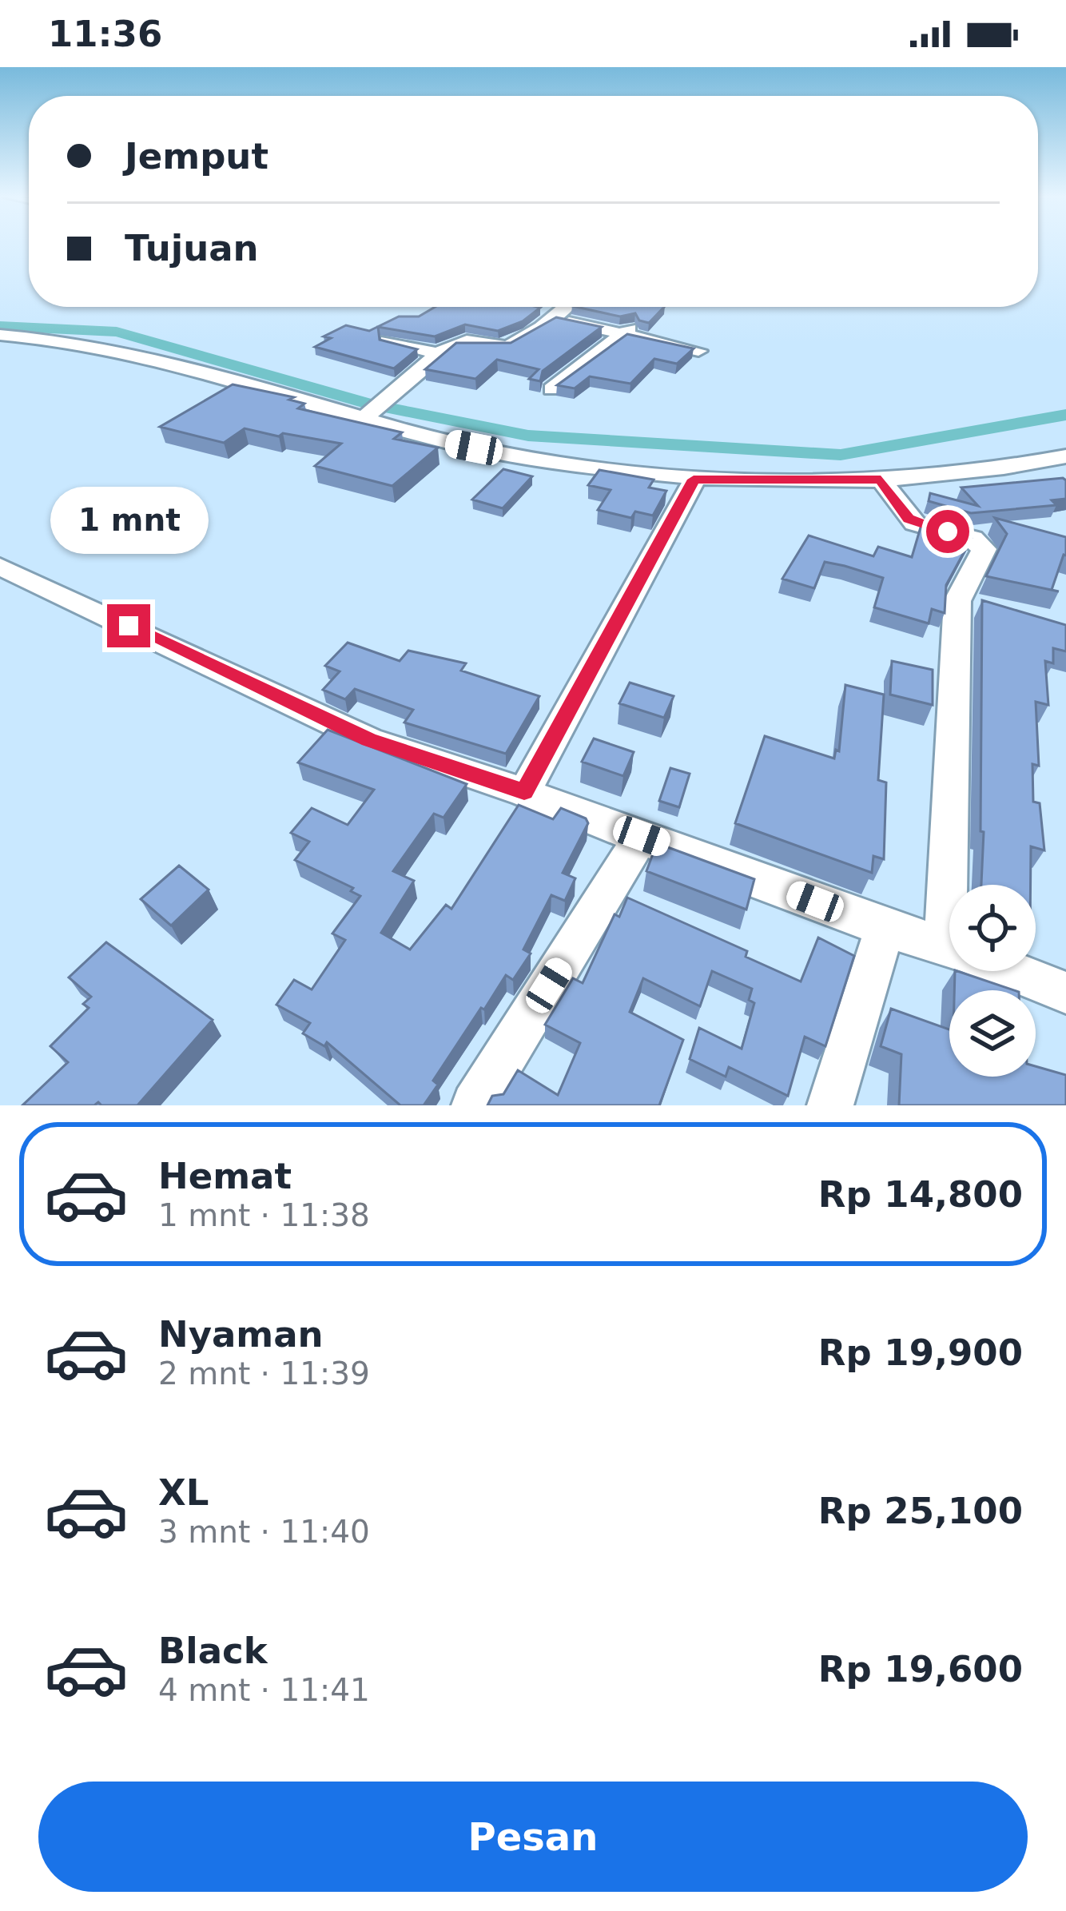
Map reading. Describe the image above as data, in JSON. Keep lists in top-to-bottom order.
{
  "page": {
    "status": "11:36",
    "banner": ["Jemput", "Tujuan"],
    "bubble": "1 mnt",
    "list": [
      {
        "name": "Hemat",
        "note": "1 mnt · 11:38",
        "value": "Rp 14,800"
      },
      {
        "name": "Nyaman",
        "note": "2 mnt · 11:39",
        "value": "Rp 19,900"
      },
      {
        "name": "XL",
        "note": "3 mnt · 11:40",
        "value": "Rp 25,100"
      },
      {
        "name": "Black",
        "note": "4 mnt · 11:41",
        "value": "Rp 19,600"
      }
    ],
    "buttons": "Pesan"
  }
}
